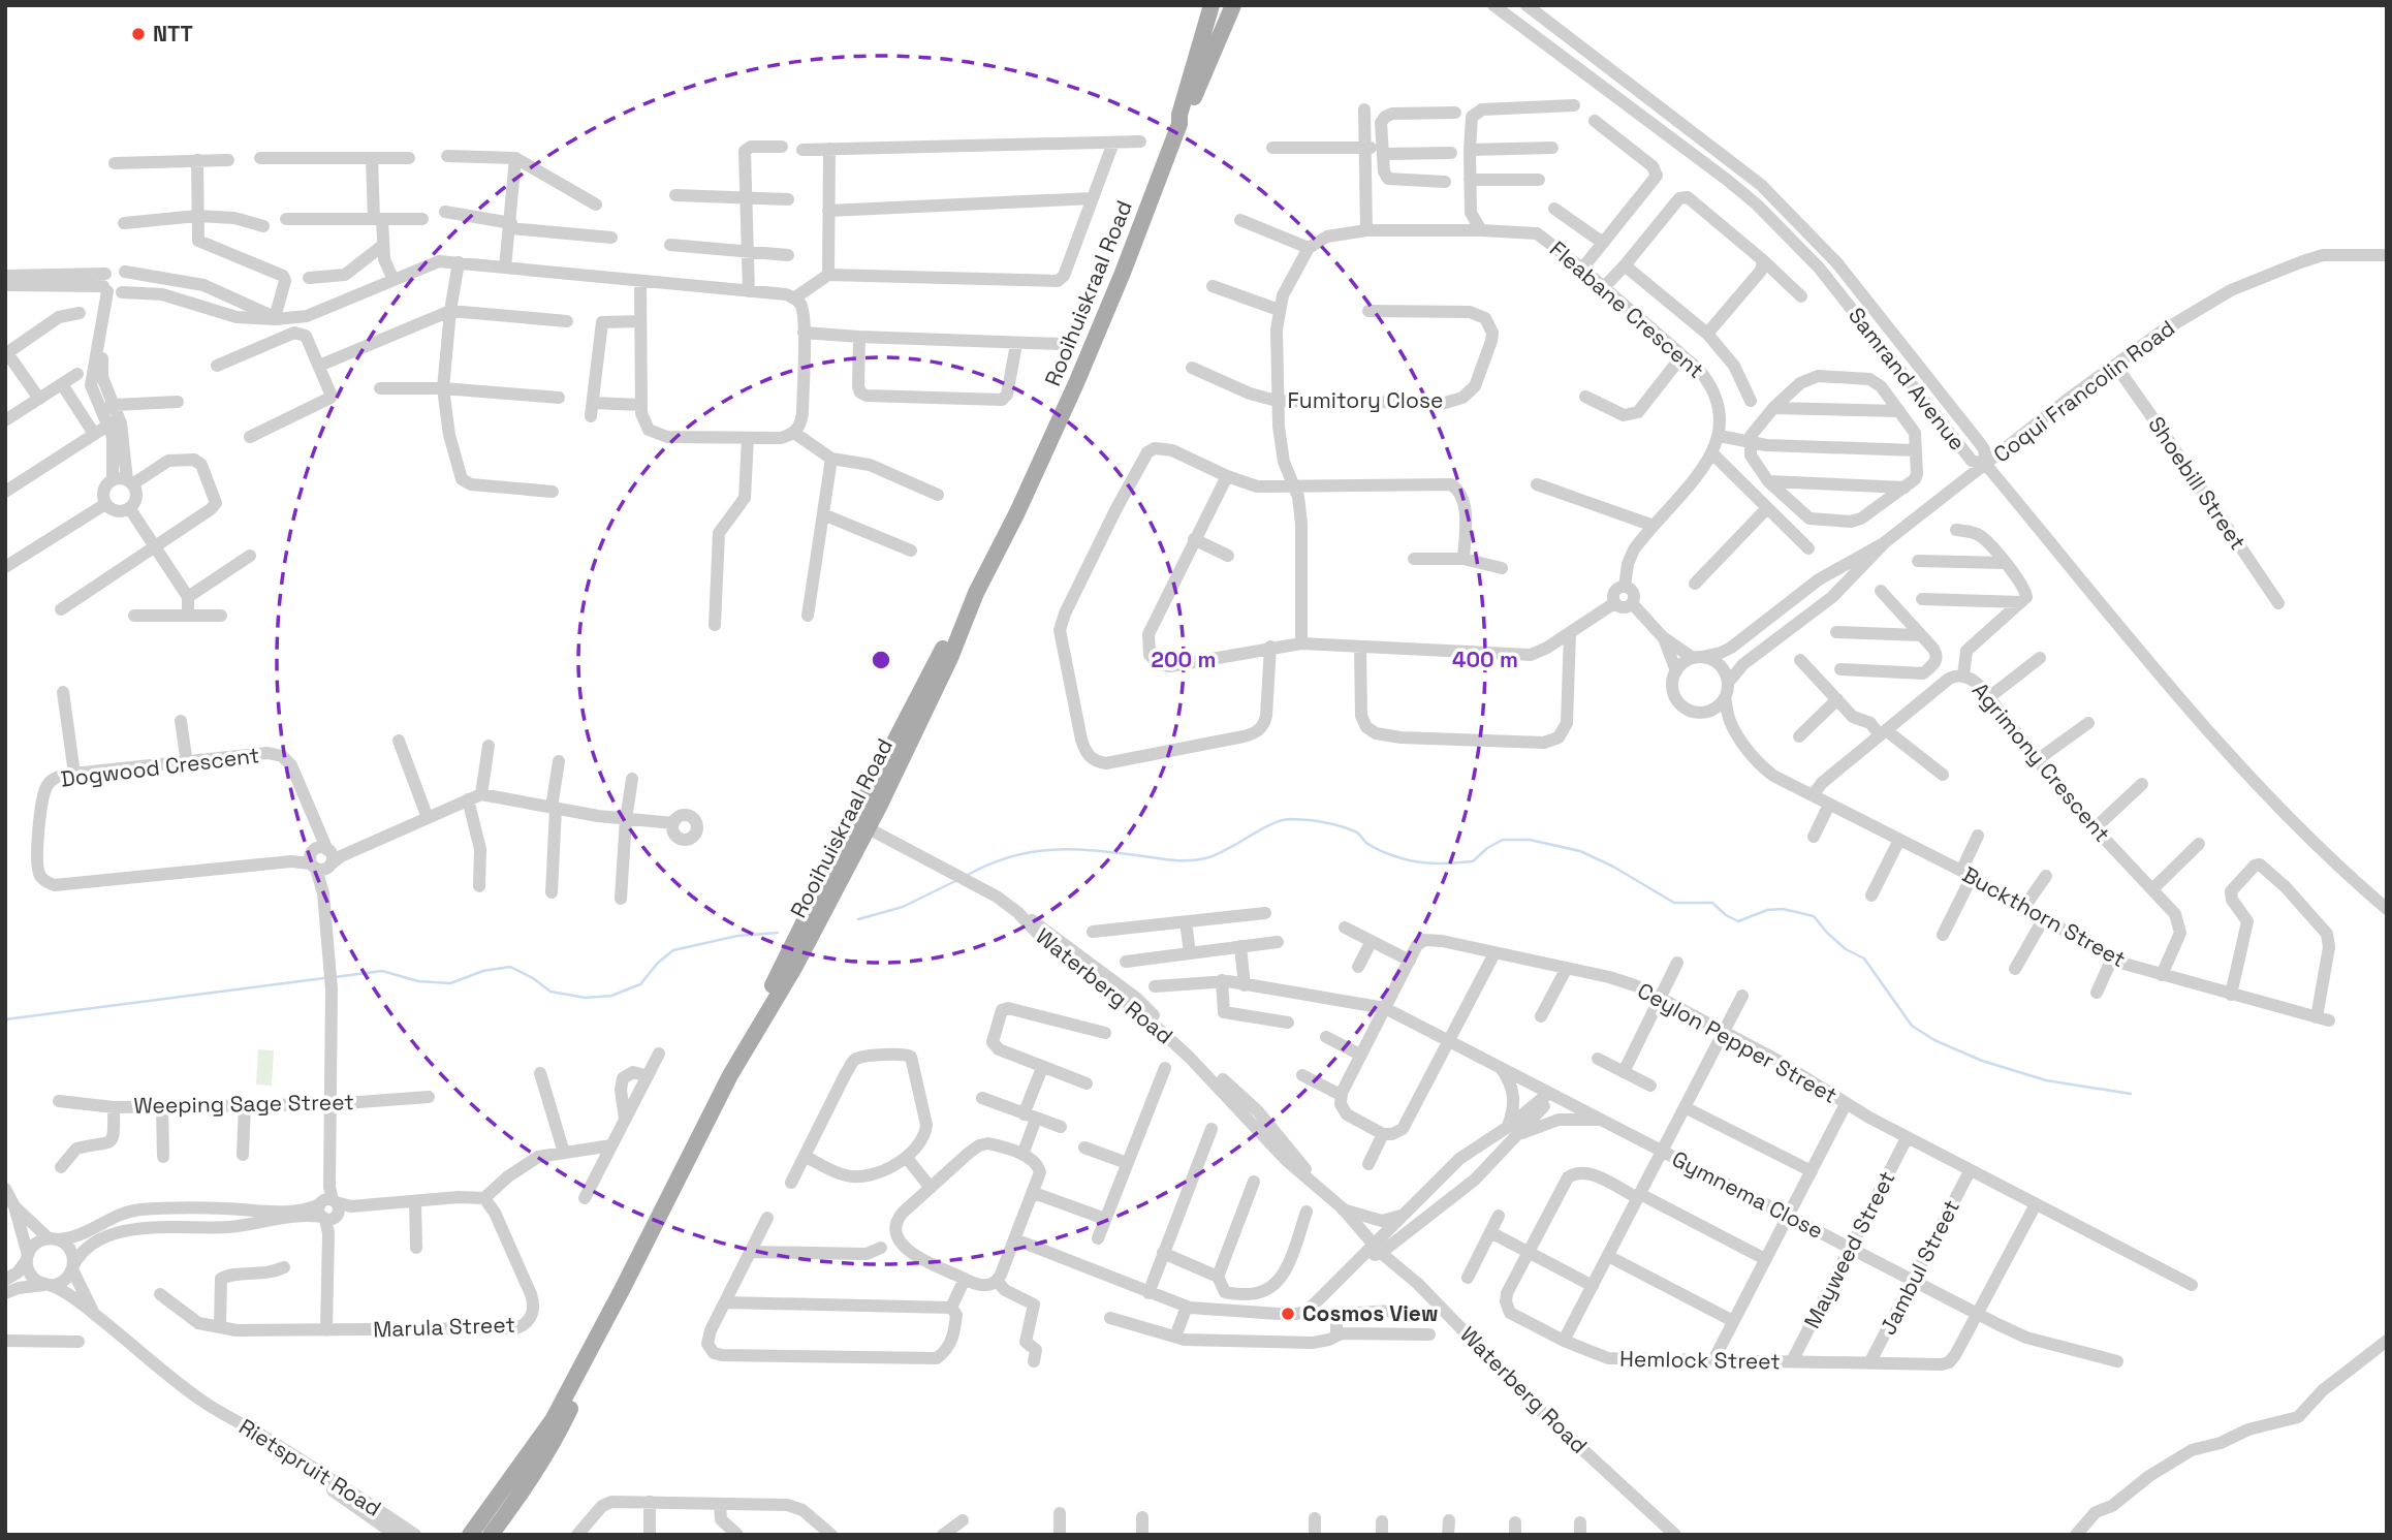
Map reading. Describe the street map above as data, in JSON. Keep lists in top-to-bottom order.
{
  "streets": {
    "main road": ["Rooihuiskraal Road"],
    "street": [
      "Fleabane Crescent",
      "Samrand Avenue",
      "Coqui Francolin Road",
      "Fumitory Close",
      "Shoebill Street",
      "Agrimony Crescent",
      "Dogwood Crescent",
      "Buckthorn Street",
      "Waterberg Road",
      "Ceylon Pepper Street",
      "Weeping Sage Street",
      "Gymnema Close",
      "Mayweed Street",
      "Jambul Street",
      "Marula Street",
      "Hemlock Street",
      "Rietspruit Road"
    ]
  },
  "crossings": [
    ["Rooihuiskraal Road", "Waterberg Road"],
    ["Samrand Avenue", "Coqui Francolin Road"],
    ["Coqui Francolin Road", "Shoebill Street"],
    ["Agrimony Crescent", "Buckthorn Street"],
    ["Ceylon Pepper Street", "Gymnema Close"],
    ["Ceylon Pepper Street", "Mayweed Street"],
    ["Ceylon Pepper Street", "Jambul Street"],
    ["Ceylon Pepper Street", "Hemlock Street"],
    ["Gymnema Close", "Mayweed Street"],
    ["Gymnema Close", "Jambul Street"],
    ["Gymnema Close", "Hemlock Street"],
    ["Mayweed Street", "Hemlock Street"],
    ["Jambul Street", "Hemlock Street"]
  ],
  "places": ["NTT", "Cosmos View"],
  "rings": ["200 m", "400 m"]
}
